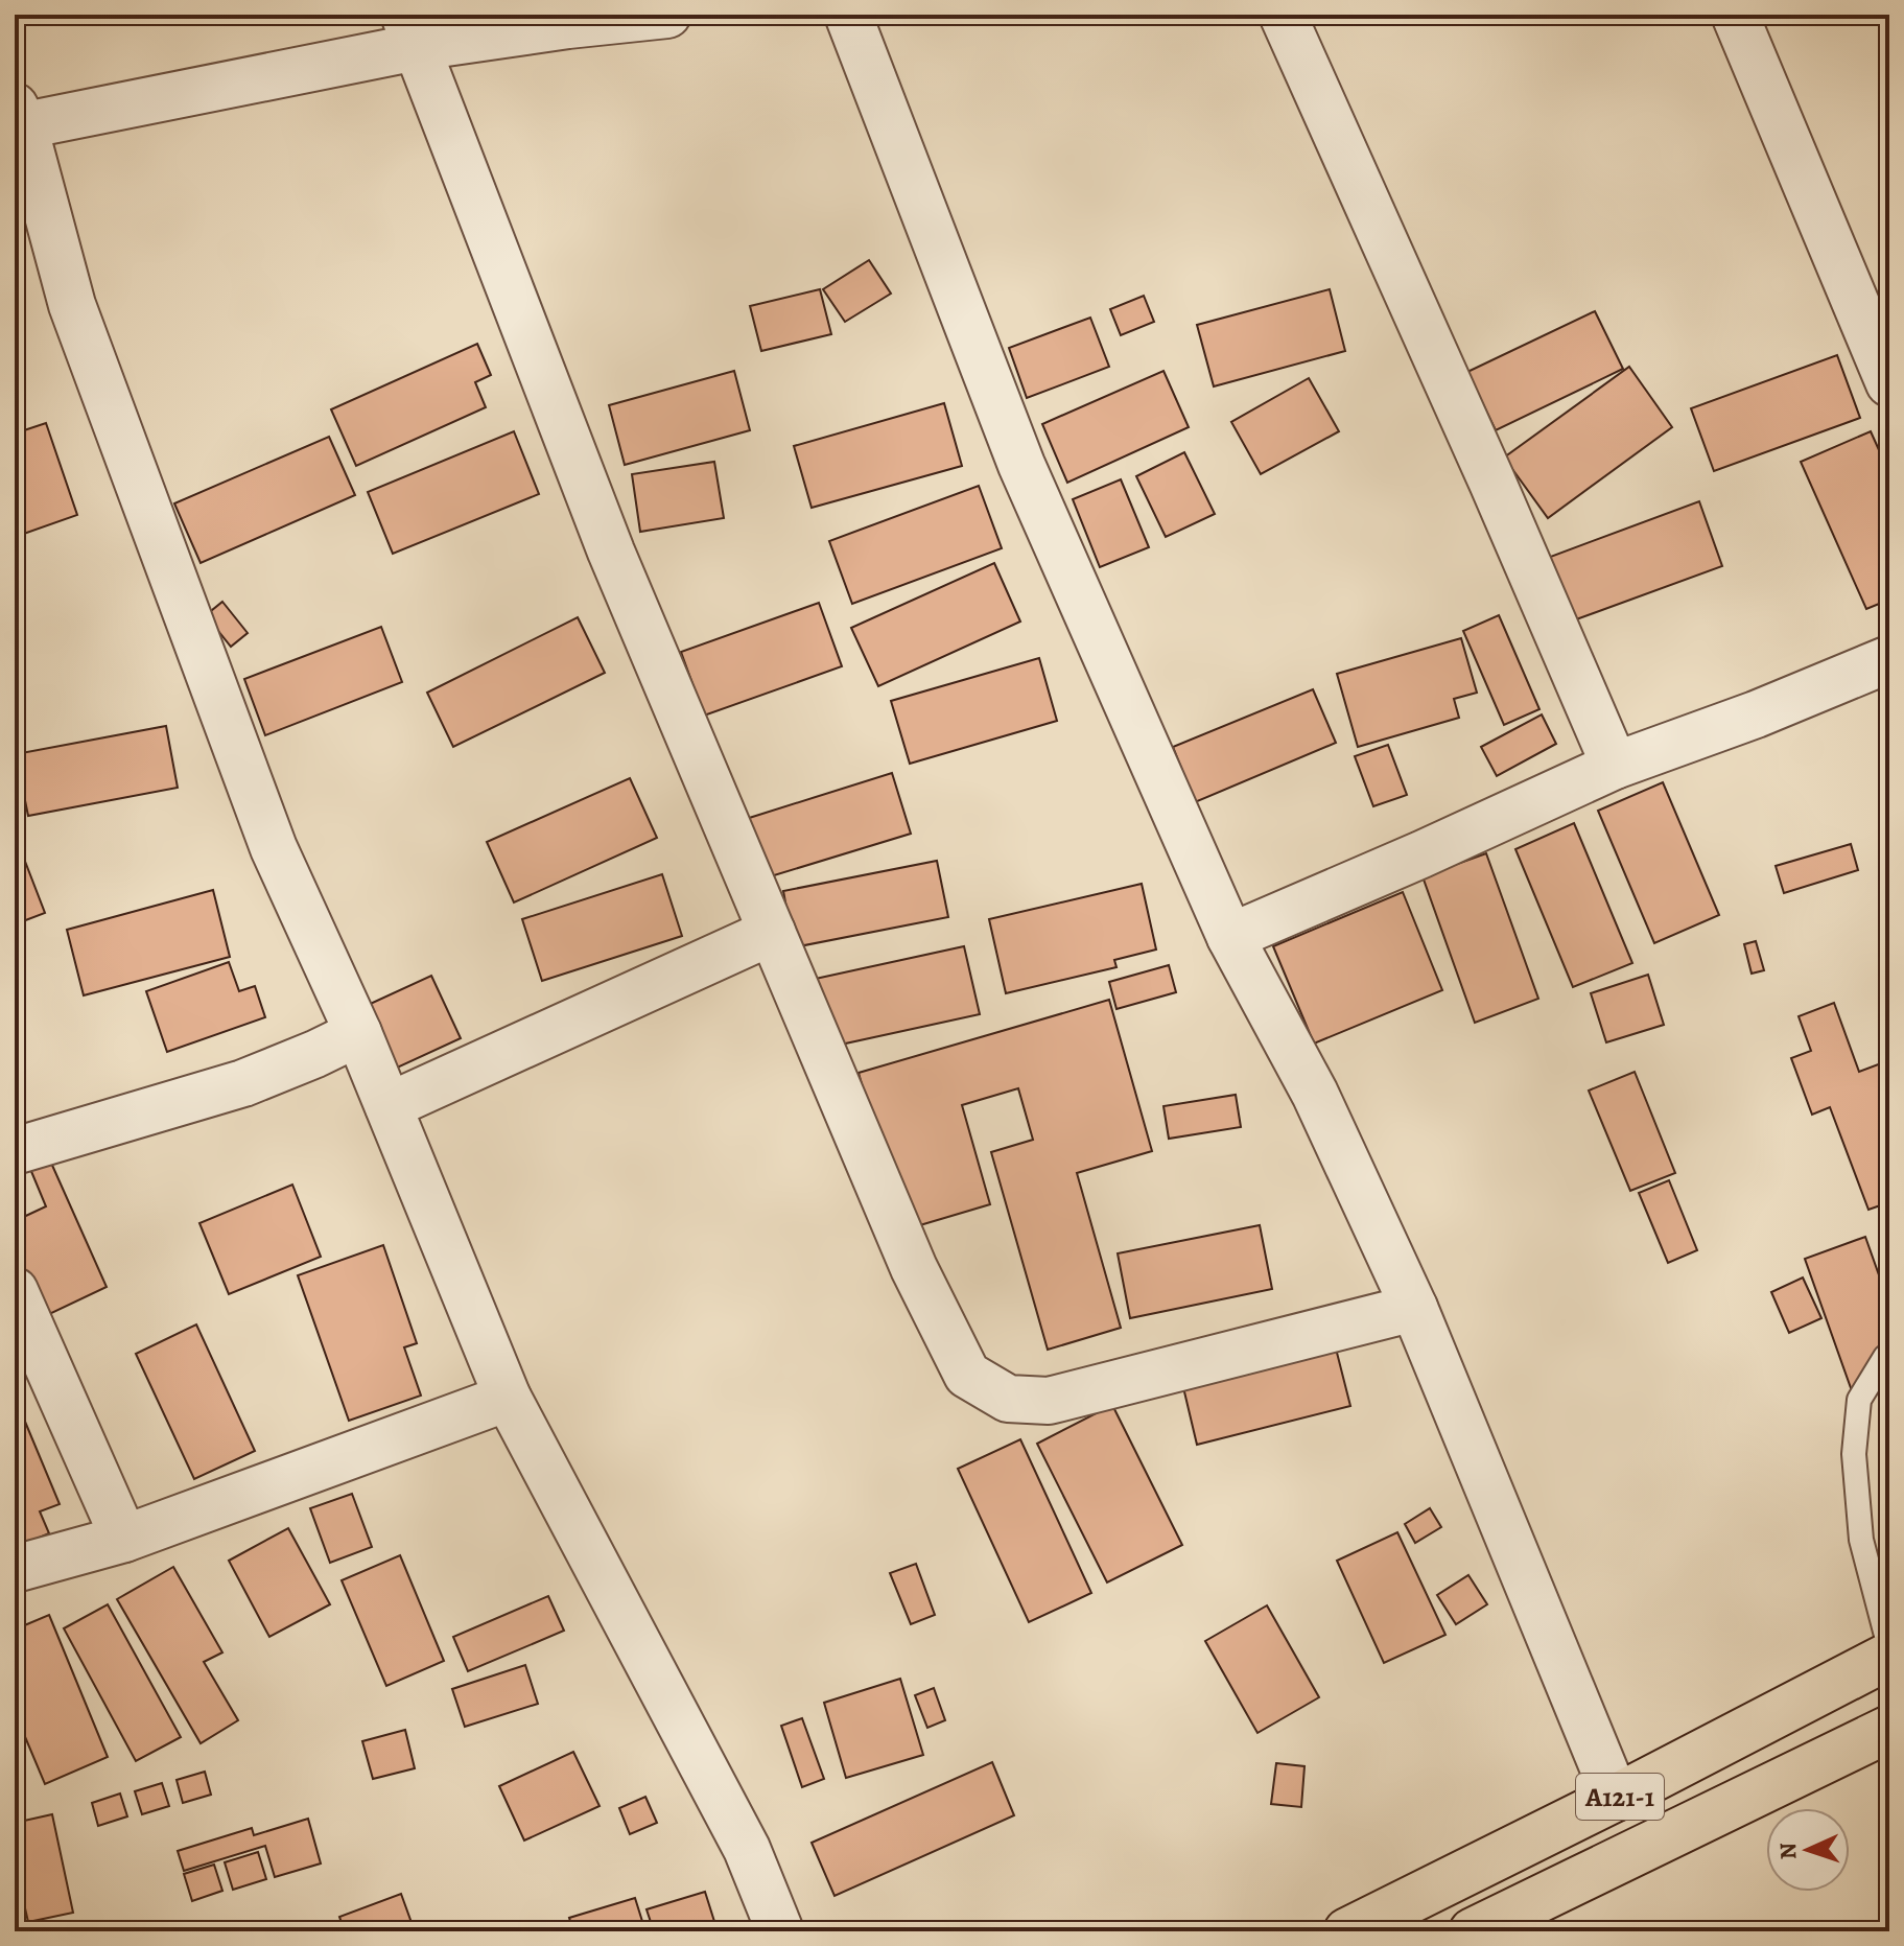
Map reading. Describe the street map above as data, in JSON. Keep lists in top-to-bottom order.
{
  "streets": {
    "highway": ["A121-1"]
  },
  "north": "left"
}
